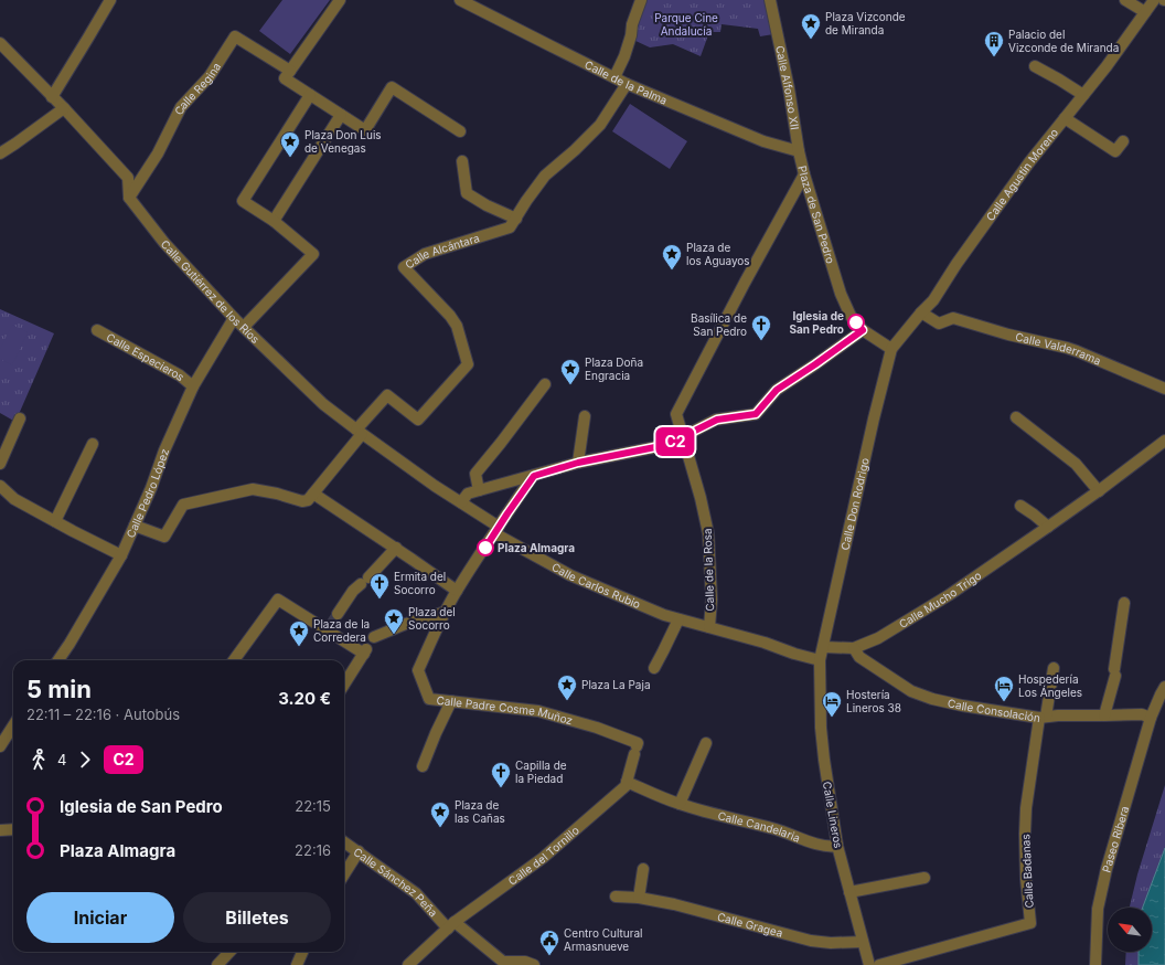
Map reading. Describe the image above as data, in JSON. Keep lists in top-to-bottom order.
{
  "streets": {
    "street": [
      "Calle de la Palma",
      "Calle Alfonso XII",
      "Calle Regina",
      "Calle Agustín Moreno",
      "Plaza de San Pedro",
      "Calle Alcántara",
      "Calle Gutiérrez de los Ríos",
      "Calle Valderrama",
      "Calle Especieros",
      "Calle Pedro López",
      "Calle Don Rodrigo",
      "Calle de la Rosa",
      "Calle Carlos Rubio",
      "Calle Mucho Trigo",
      "Calle Consolación",
      "Calle Padre Cosme Muñoz",
      "Calle Lineros",
      "Calle Candelaria",
      "Paseo Ribera",
      "Calle del Tornillo",
      "Calle Badanas",
      "Calle Sánchez Peña",
      "Calle Gragea"
    ]
  },
  "crossings": [
    ["Calle de la Palma", "Calle Alfonso XII"],
    ["Calle de la Palma", "Calle Alcántara"],
    ["Calle Alfonso XII", "Plaza de San Pedro"],
    ["Calle Regina", "Calle Gutiérrez de los Ríos"],
    ["Calle Agustín Moreno", "Plaza de San Pedro"],
    ["Calle Agustín Moreno", "Calle Valderrama"],
    ["Calle Agustín Moreno", "Calle Don Rodrigo"],
    ["Plaza de San Pedro", "Calle Don Rodrigo"],
    ["Plaza de San Pedro", "Calle de la Rosa"],
    ["Calle Alcántara", "Calle Gutiérrez de los Ríos"],
    ["Calle Gutiérrez de los Ríos", "Calle Pedro López"],
    ["Calle Gutiérrez de los Ríos", "Calle Carlos Rubio"],
    ["Calle Especieros", "Calle Pedro López"],
    ["Calle Don Rodrigo", "Calle Carlos Rubio"],
    ["Calle Don Rodrigo", "Calle Mucho Trigo"],
    ["Calle Don Rodrigo", "Calle Lineros"],
    ["Calle de la Rosa", "Calle Carlos Rubio"],
    ["Calle Carlos Rubio", "Calle Padre Cosme Muñoz"],
    ["Calle Carlos Rubio", "Calle Lineros"],
    ["Calle Mucho Trigo", "Calle Consolación"],
    ["Calle Consolación", "Paseo Ribera"],
    ["Calle Consolación", "Calle Badanas"],
    ["Calle Padre Cosme Muñoz", "Calle Candelaria"],
    ["Calle Padre Cosme Muñoz", "Calle del Tornillo"],
    ["Calle Lineros", "Calle Candelaria"],
    ["Calle Lineros", "Calle Gragea"],
    ["Calle Candelaria", "Calle del Tornillo"],
    ["Calle del Tornillo", "Calle Sánchez Peña"]
  ],
  "parks": ["Parque Cine Andalucía"],
  "places": {
    "place": [
      "Plaza Vizconde de Miranda",
      "Plaza Don Luis de Venegas",
      "Plaza de los Aguayos",
      "Plaza Doña Engracia",
      "Plaza del Socorro",
      "Plaza de la Corredera",
      "Plaza La Paja",
      "Plaza de las Cañas"
    ],
    "building": ["Palacio del Vizconde de Miranda"],
    "other": ["Iglesia de San Pedro", "Plaza Almagra"],
    "church": ["Basílica de San Pedro", "Ermita del Socorro", "Capilla de la Piedad"],
    "hotel": ["Hospedería Los Ángeles", "Hostería Lineros 38"],
    "public building": ["Centro Cultural Armasnueve"]
  },
  "lines": ["bus line C2"],
  "north": "top left",
  "page": {
    "on_map": "C2",
    "heading": ["5 min", "22:11 – 22:16 · Autobús", "3.20 €"],
    "legs": ["4", "C2"],
    "list": [
      {
        "name": "Iglesia de San Pedro",
        "value": "22:15"
      },
      {
        "name": "Plaza Almagra",
        "value": "22:16"
      }
    ],
    "buttons": ["Iniciar", "Billetes"]
  }
}
